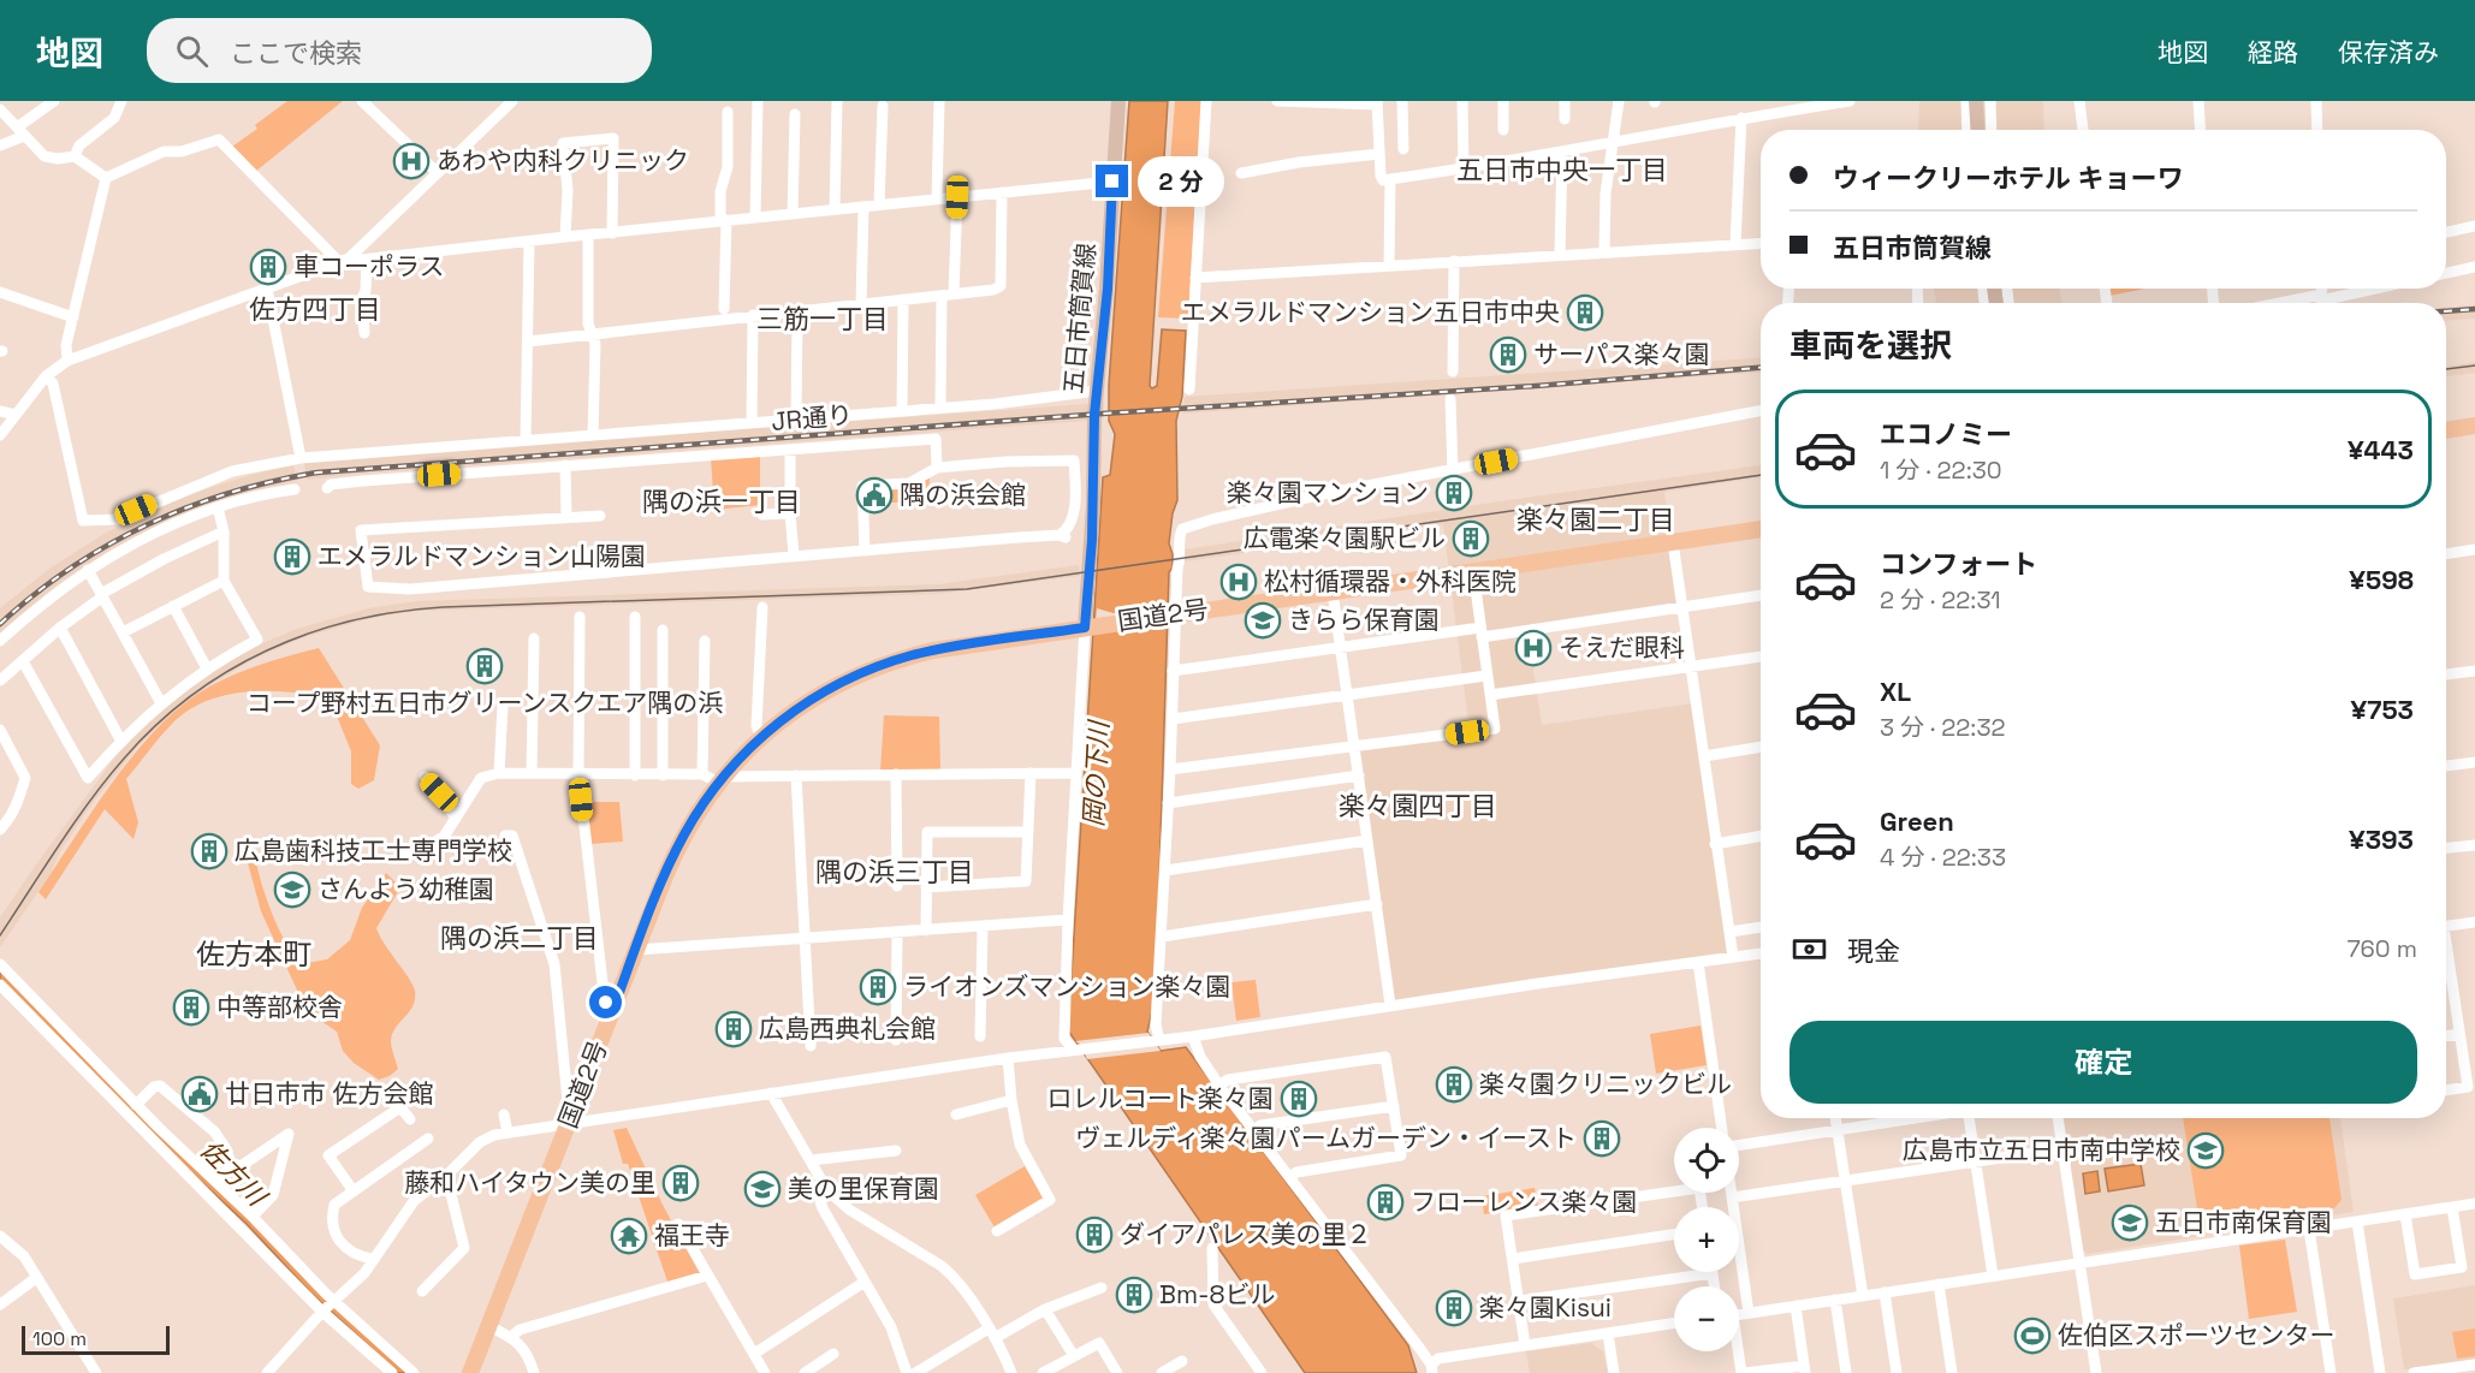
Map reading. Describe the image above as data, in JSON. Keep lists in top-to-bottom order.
{
  "streets": {
    "highway": ["国道2号"],
    "main road": ["五日市筒賀線"],
    "street": ["JR通り"]
  },
  "crossings": [
    ["五日市筒賀線", "JR通り"],
    ["五日市筒賀線", "国道2号"]
  ],
  "districts": [
    "五日市中央一丁目",
    "佐方四丁目",
    "三筋一丁目",
    "隅の浜一丁目",
    "楽々園二丁目",
    "楽々園四丁目",
    "隅の浜三丁目",
    "隅の浜二丁目",
    "佐方本町"
  ],
  "water": ["岡の下川", "佐方川"],
  "places": {
    "hospital": ["あわや内科クリニック", "松村循環器・外科医院", "そえだ眼科"],
    "building": [
      "車コーポラス",
      "エメラルドマンション五日市中央",
      "サーパス楽々園",
      "楽々園マンション",
      "広電楽々園駅ビル",
      "エメラルドマンション山陽園",
      "コープ野村五日市グリーンスクエア隅の浜",
      "広島歯科技工士専門学校",
      "ライオンズマンション楽々園",
      "中等部校舎",
      "広島西典礼会館",
      "楽々園クリニックビル",
      "ロレルコート楽々園",
      "ヴェルディ楽々園パームガーデン・イースト",
      "藤和ハイタウン美の里",
      "フローレンス楽々園",
      "ダイアパレス美の里２",
      "Bm-8ビル",
      "楽々園Kisui"
    ],
    "public building": ["隅の浜会館", "廿日市市 佐方会館"],
    "school or university": [
      "きらら保育園",
      "さんよう幼稚園",
      "広島市立五日市南中学校",
      "美の里保育園",
      "五日市南保育園"
    ],
    "temple": ["福王寺"],
    "sports": ["佐伯区スポーツセンター"]
  },
  "scale_bar": "100 m",
  "page": {
    "header": "地図",
    "search": "ここで検索",
    "nav": ["地図", "経路", "保存済み"],
    "banner": ["ウィークリーホテル キョーワ", "五日市筒賀線"],
    "bubble": "2 分",
    "heading": "車両を選択",
    "list": [
      {
        "name": "エコノミー",
        "note": "1 分 · 22:30",
        "value": "¥443"
      },
      {
        "name": "コンフォート",
        "note": "2 分 · 22:31",
        "value": "¥598"
      },
      {
        "name": "XL",
        "note": "3 分 · 22:32",
        "value": "¥753"
      },
      {
        "name": "Green",
        "note": "4 分 · 22:33",
        "value": "¥393"
      }
    ],
    "pay": ["現金", "760 m"],
    "buttons": "確定",
    "map_buttons": ["+", "−"],
    "scale": "100 m"
  }
}
